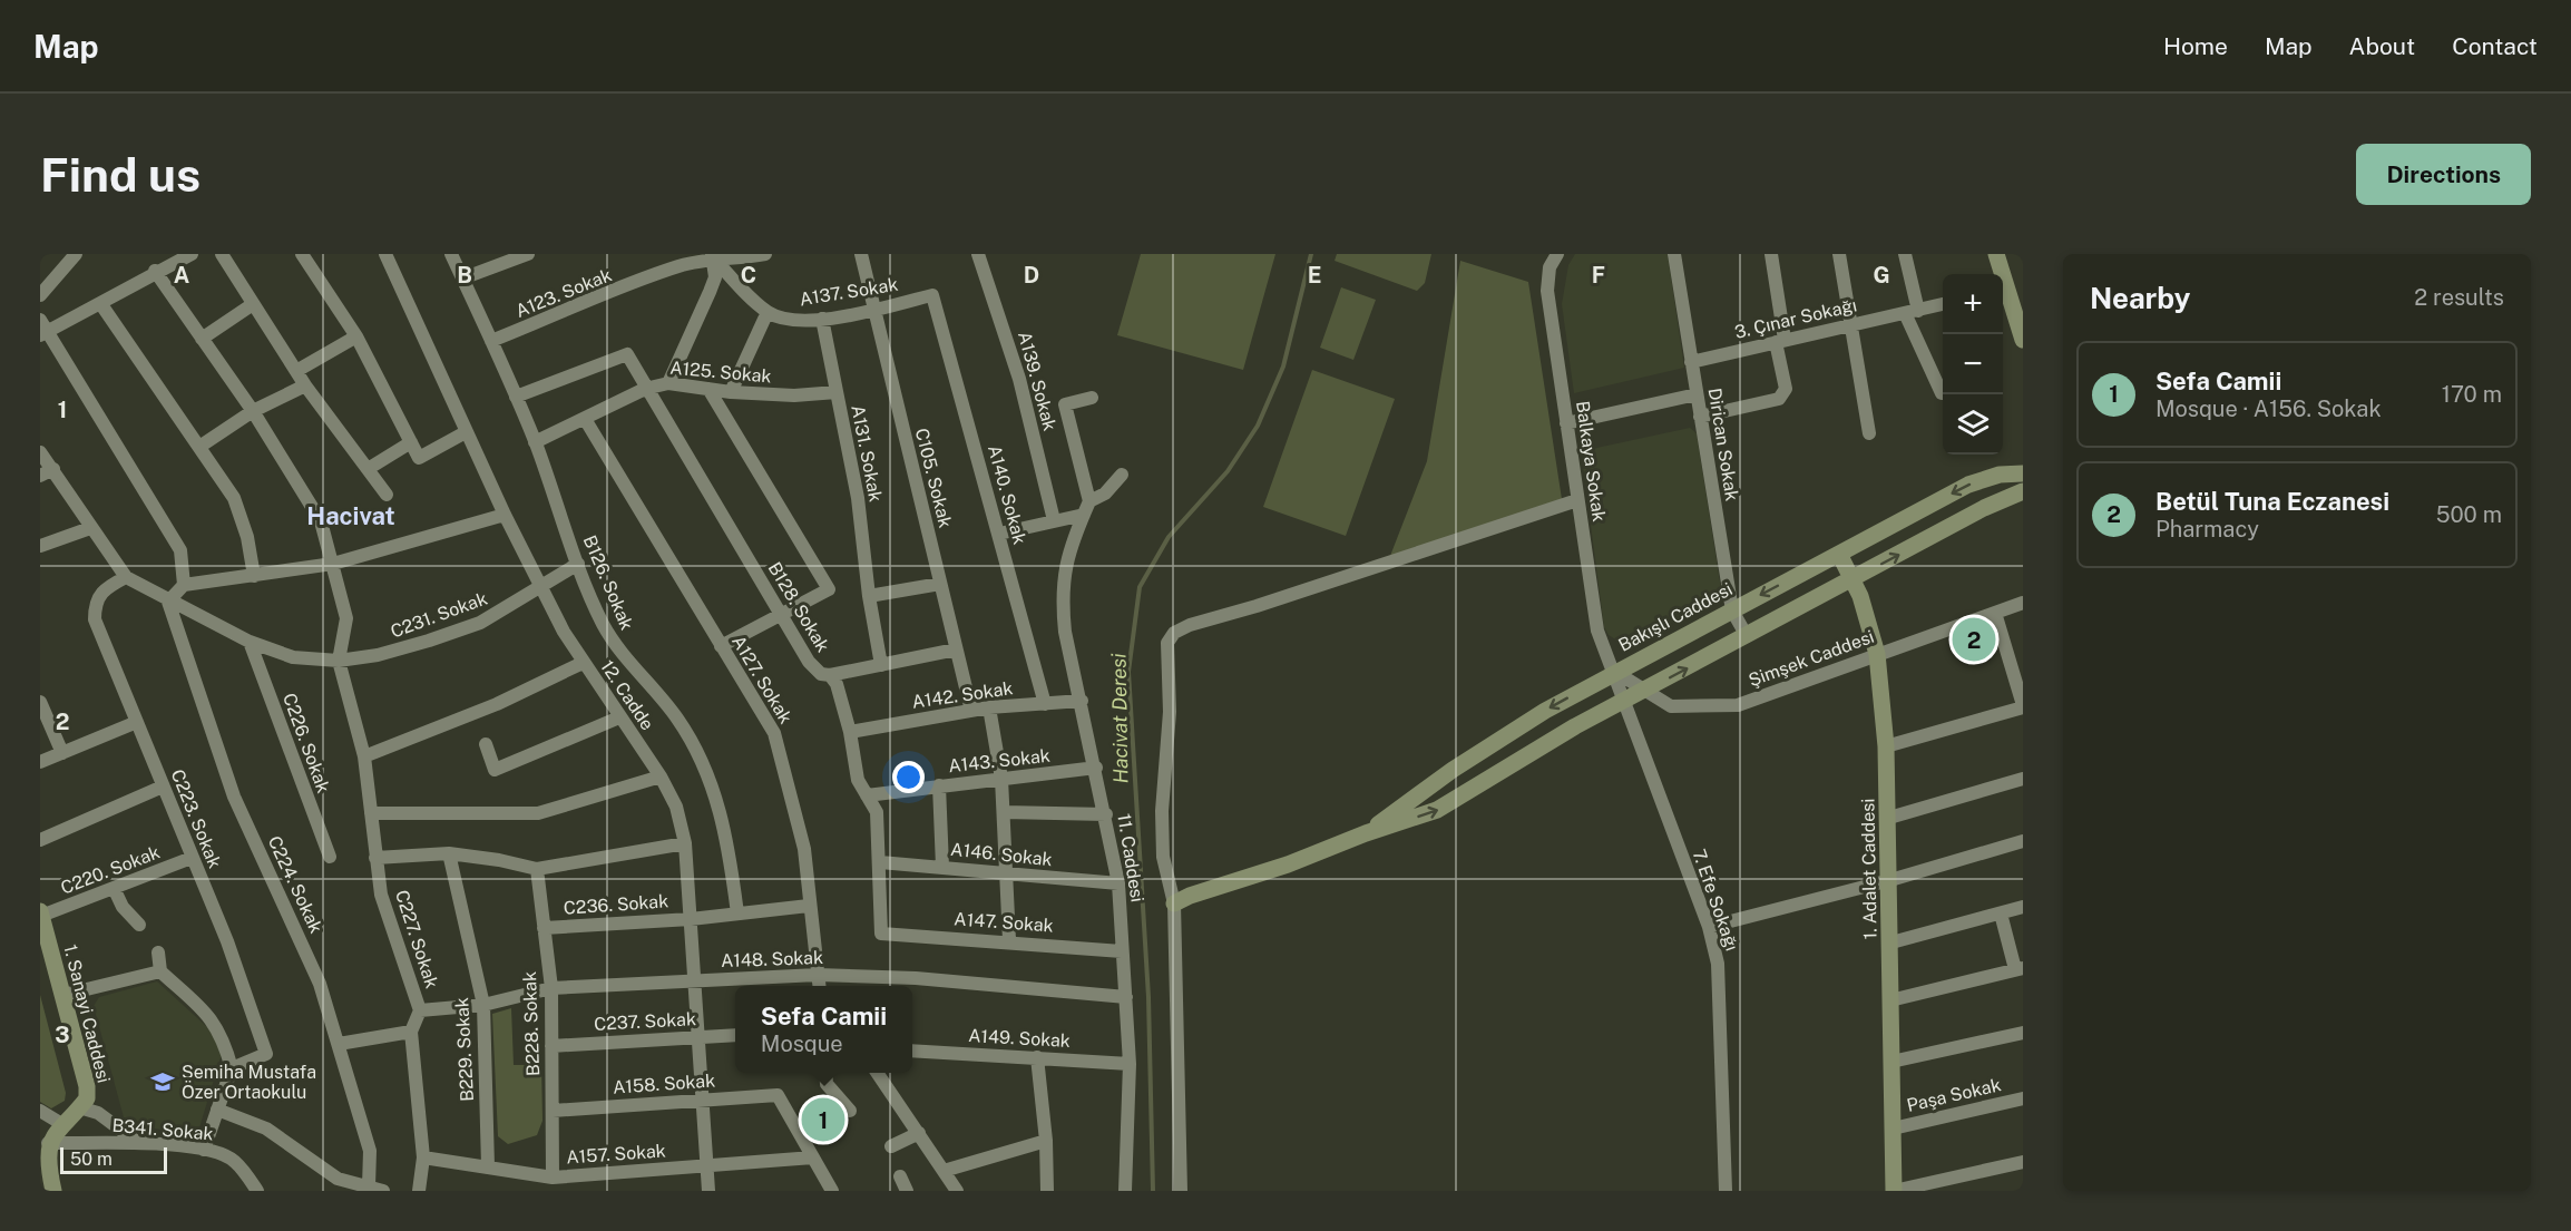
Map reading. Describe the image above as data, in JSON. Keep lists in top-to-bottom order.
{
  "streets": {
    "street": [
      "A137. Sokak",
      "A123. Sokak",
      "3. Çınar Sokağı",
      "A125. Sokak",
      "A139. Sokak",
      "Dirican Sokak",
      "A131. Sokak",
      "Balkaya Sokak",
      "C105. Sokak",
      "A140. Sokak",
      "B126. Sokak",
      "B128. Sokak",
      "C231. Sokak",
      "Bakışlı Caddesi",
      "Şimşek Caddesi",
      "A127. Sokak",
      "12. Cadde",
      "A142. Sokak",
      "C226. Sokak",
      "A143. Sokak",
      "C223. Sokak",
      "A146. Sokak",
      "11. Caddesi",
      "1. Adalet Caddesi",
      "C220. Sokak",
      "C224. Sokak",
      "7. Efe Sokağı",
      "C236. Sokak",
      "A147. Sokak",
      "C227. Sokak",
      "A148. Sokak",
      "1. Sanayi Caddesi",
      "C237. Sokak",
      "B228. Sokak",
      "A149. Sokak",
      "B229. Sokak",
      "A158. Sokak",
      "Paşa Sokak",
      "B341. Sokak",
      "A157. Sokak"
    ]
  },
  "crossings": [
    ["A137. Sokak", "A131. Sokak"],
    ["A137. Sokak", "C105. Sokak"],
    ["A137. Sokak", "A140. Sokak"],
    ["A123. Sokak", "B126. Sokak"],
    ["3. Çınar Sokağı", "Dirican Sokak"],
    ["A125. Sokak", "A131. Sokak"],
    ["A125. Sokak", "B126. Sokak"],
    ["A125. Sokak", "B128. Sokak"],
    ["A125. Sokak", "A127. Sokak"],
    ["Dirican Sokak", "Bakışlı Caddesi"],
    ["Balkaya Sokak", "Bakışlı Caddesi"],
    ["Balkaya Sokak", "Şimşek Caddesi"],
    ["Balkaya Sokak", "7. Efe Sokağı"],
    ["C105. Sokak", "A142. Sokak"],
    ["A140. Sokak", "A142. Sokak"],
    ["B126. Sokak", "B128. Sokak"],
    ["B126. Sokak", "C231. Sokak"],
    ["B126. Sokak", "C236. Sokak"],
    ["B128. Sokak", "A142. Sokak"],
    ["B128. Sokak", "A143. Sokak"],
    ["B128. Sokak", "A146. Sokak"],
    ["B128. Sokak", "A147. Sokak"],
    ["C231. Sokak", "12. Cadde"],
    ["C231. Sokak", "C226. Sokak"],
    ["C231. Sokak", "C223. Sokak"],
    ["C231. Sokak", "C224. Sokak"],
    ["C231. Sokak", "C227. Sokak"],
    ["Bakışlı Caddesi", "Şimşek Caddesi"],
    ["Bakışlı Caddesi", "1. Adalet Caddesi"],
    ["Bakışlı Caddesi", "7. Efe Sokağı"],
    ["Şimşek Caddesi", "1. Adalet Caddesi"],
    ["Şimşek Caddesi", "7. Efe Sokağı"],
    ["A127. Sokak", "C236. Sokak"],
    ["A127. Sokak", "A148. Sokak"],
    ["12. Cadde", "C236. Sokak"],
    ["12. Cadde", "A148. Sokak"],
    ["12. Cadde", "C237. Sokak"],
    ["12. Cadde", "A158. Sokak"],
    ["12. Cadde", "A157. Sokak"],
    ["A142. Sokak", "11. Caddesi"],
    ["A143. Sokak", "11. Caddesi"],
    ["C223. Sokak", "C220. Sokak"],
    ["A146. Sokak", "11. Caddesi"],
    ["11. Caddesi", "A147. Sokak"],
    ["11. Caddesi", "A148. Sokak"],
    ["11. Caddesi", "A149. Sokak"],
    ["1. Adalet Caddesi", "Paşa Sokak"],
    ["C220. Sokak", "1. Sanayi Caddesi"],
    ["C236. Sokak", "B228. Sokak"],
    ["C227. Sokak", "A148. Sokak"],
    ["C227. Sokak", "A157. Sokak"],
    ["A148. Sokak", "B228. Sokak"],
    ["A148. Sokak", "B229. Sokak"],
    ["1. Sanayi Caddesi", "B341. Sokak"],
    ["C237. Sokak", "B228. Sokak"],
    ["B228. Sokak", "A158. Sokak"],
    ["B228. Sokak", "A157. Sokak"],
    ["B229. Sokak", "A157. Sokak"],
    ["A158. Sokak", "A157. Sokak"]
  ],
  "districts": ["Hacivat"],
  "water": ["Hacivat Deresi"],
  "places": {
    "school or university": ["Semiha Mustafa Özer Ortaokulu"]
  },
  "scale_bar": "50 m",
  "page": {
    "header": "Map",
    "nav": [
      "Home",
      "Map",
      "About",
      "Contact"
    ],
    "buttons": "Directions",
    "title": "Find us",
    "heading": ["Nearby", "2 results"],
    "map_buttons": ["+", "−"],
    "list": [
      {
        "mark": "1",
        "name": "Sefa Camii",
        "note": "Mosque · A156. Sokak",
        "value": "170 m"
      },
      {
        "mark": "2",
        "name": "Betül Tuna Eczanesi",
        "note": "Pharmacy",
        "value": "500 m"
      }
    ],
    "pins": ["2", "1"],
    "popup": ["Sefa Camii", "Mosque"],
    "scale": "50 m"
  },
  "grid": {
    "columns": [
      "A",
      "B",
      "C",
      "D",
      "E",
      "F",
      "G"
    ],
    "rows": ["1", "2", "3"]
  }
}
